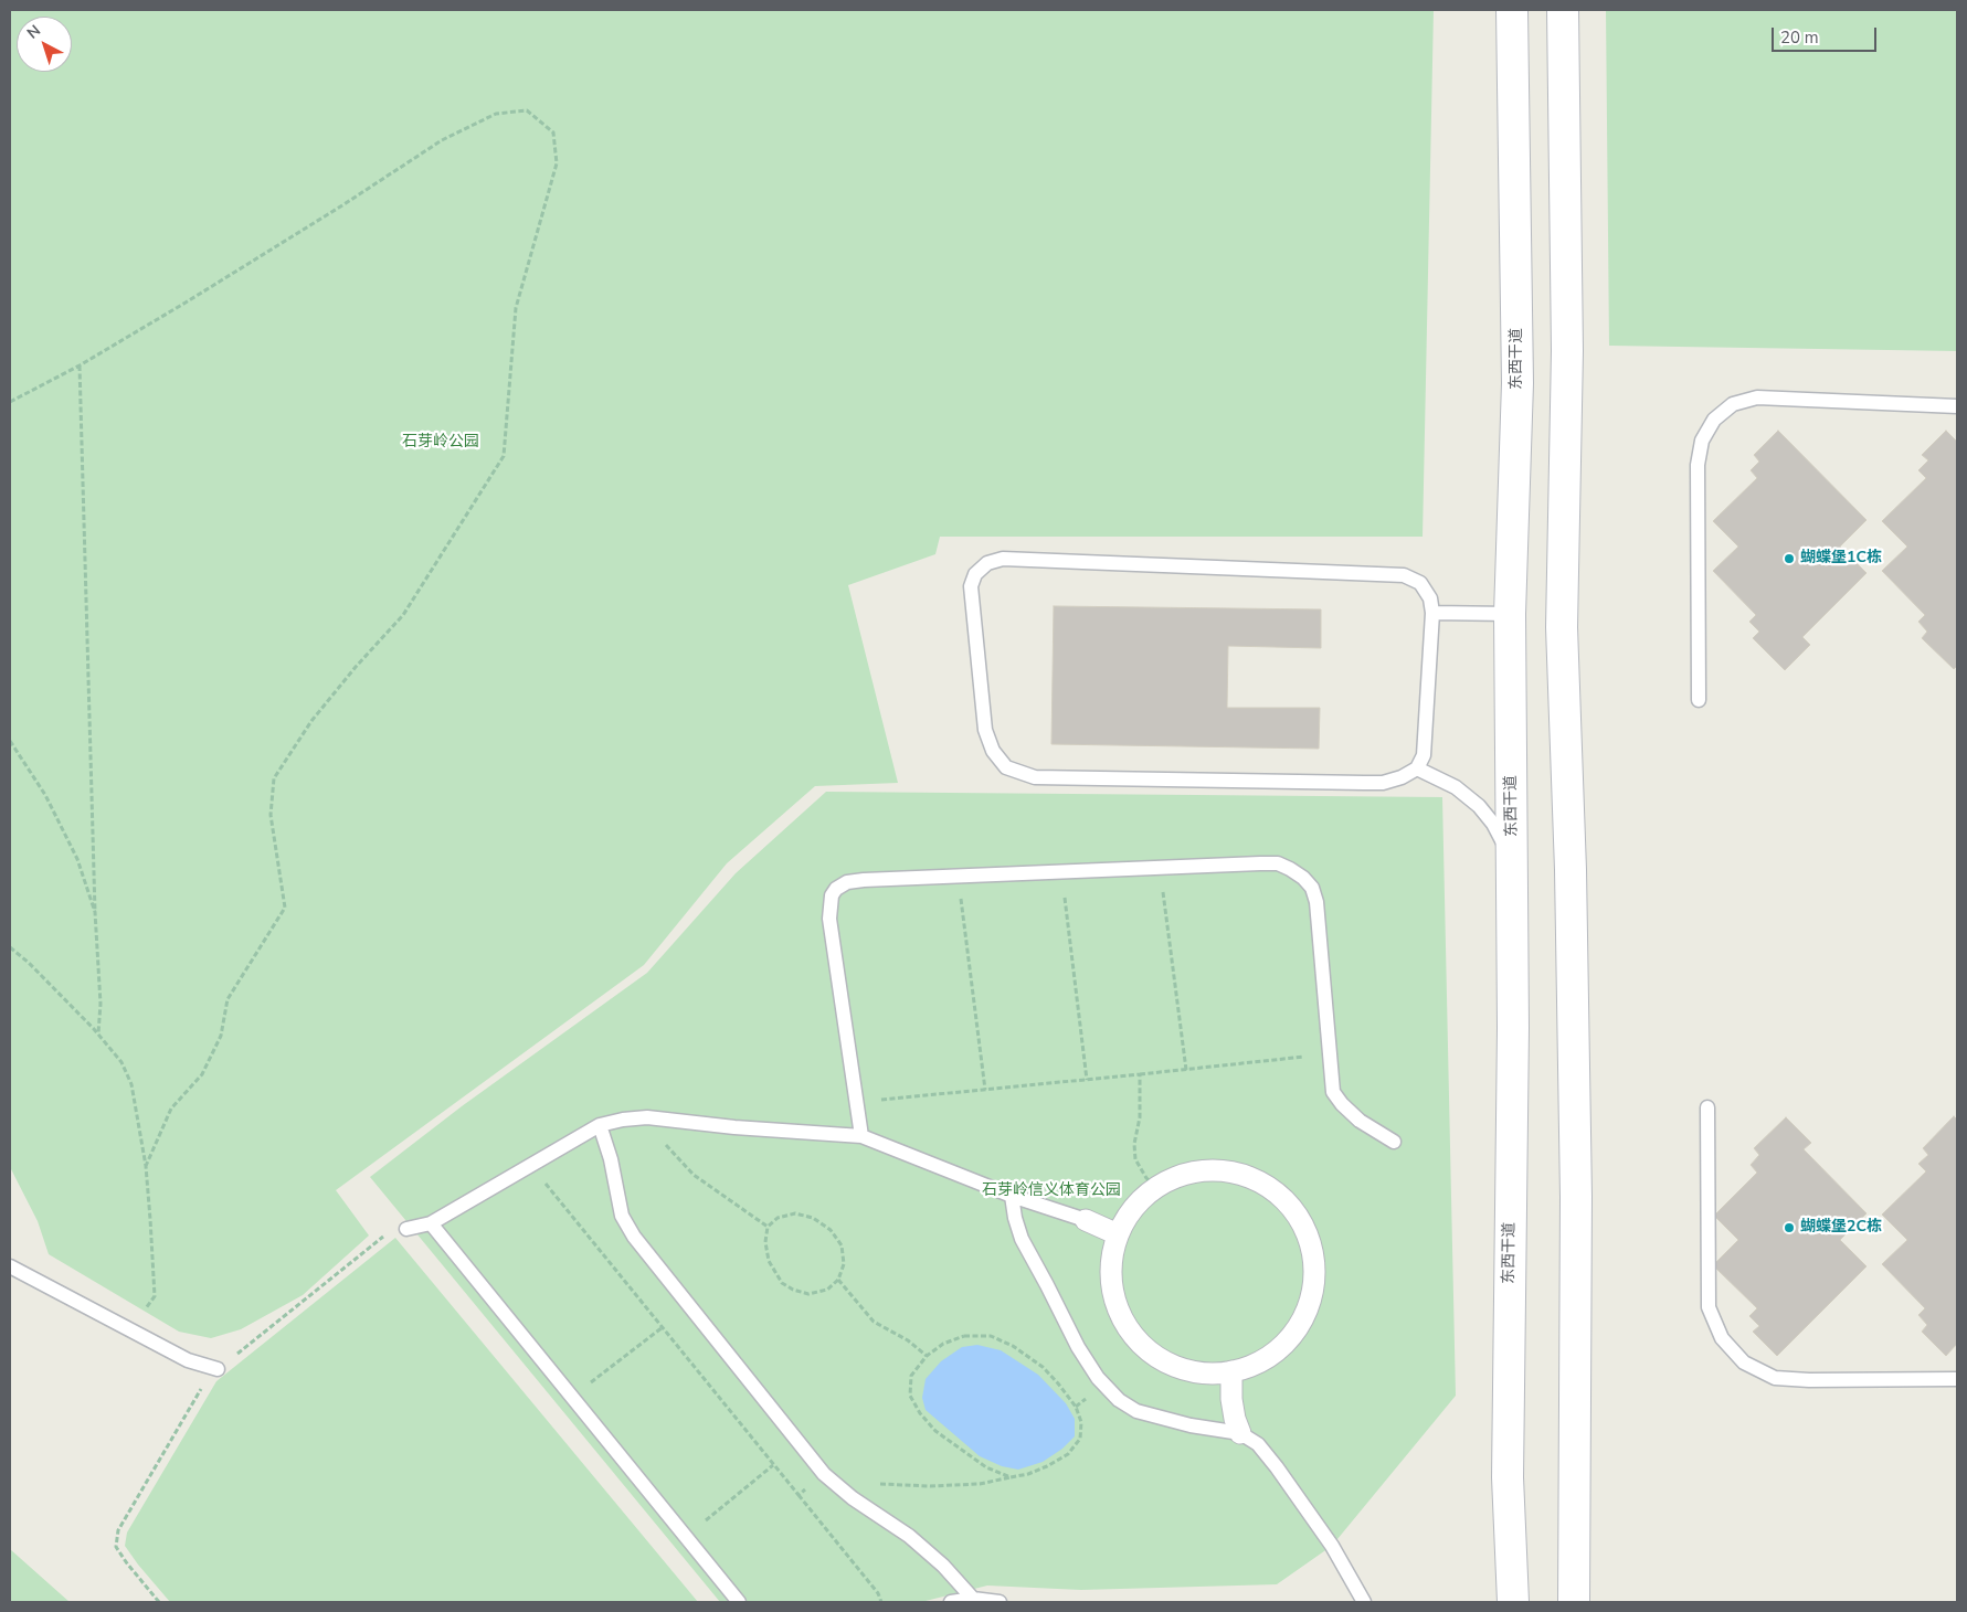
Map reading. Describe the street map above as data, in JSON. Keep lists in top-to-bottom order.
{
  "streets": {
    "main road": ["东西干道"]
  },
  "parks": ["石芽岭公园", "石芽岭信义体育公园"],
  "places": ["蝴蝶堡1C栋", "蝴蝶堡2C栋"],
  "scale_bar": "20 m",
  "north": "top left"
}
